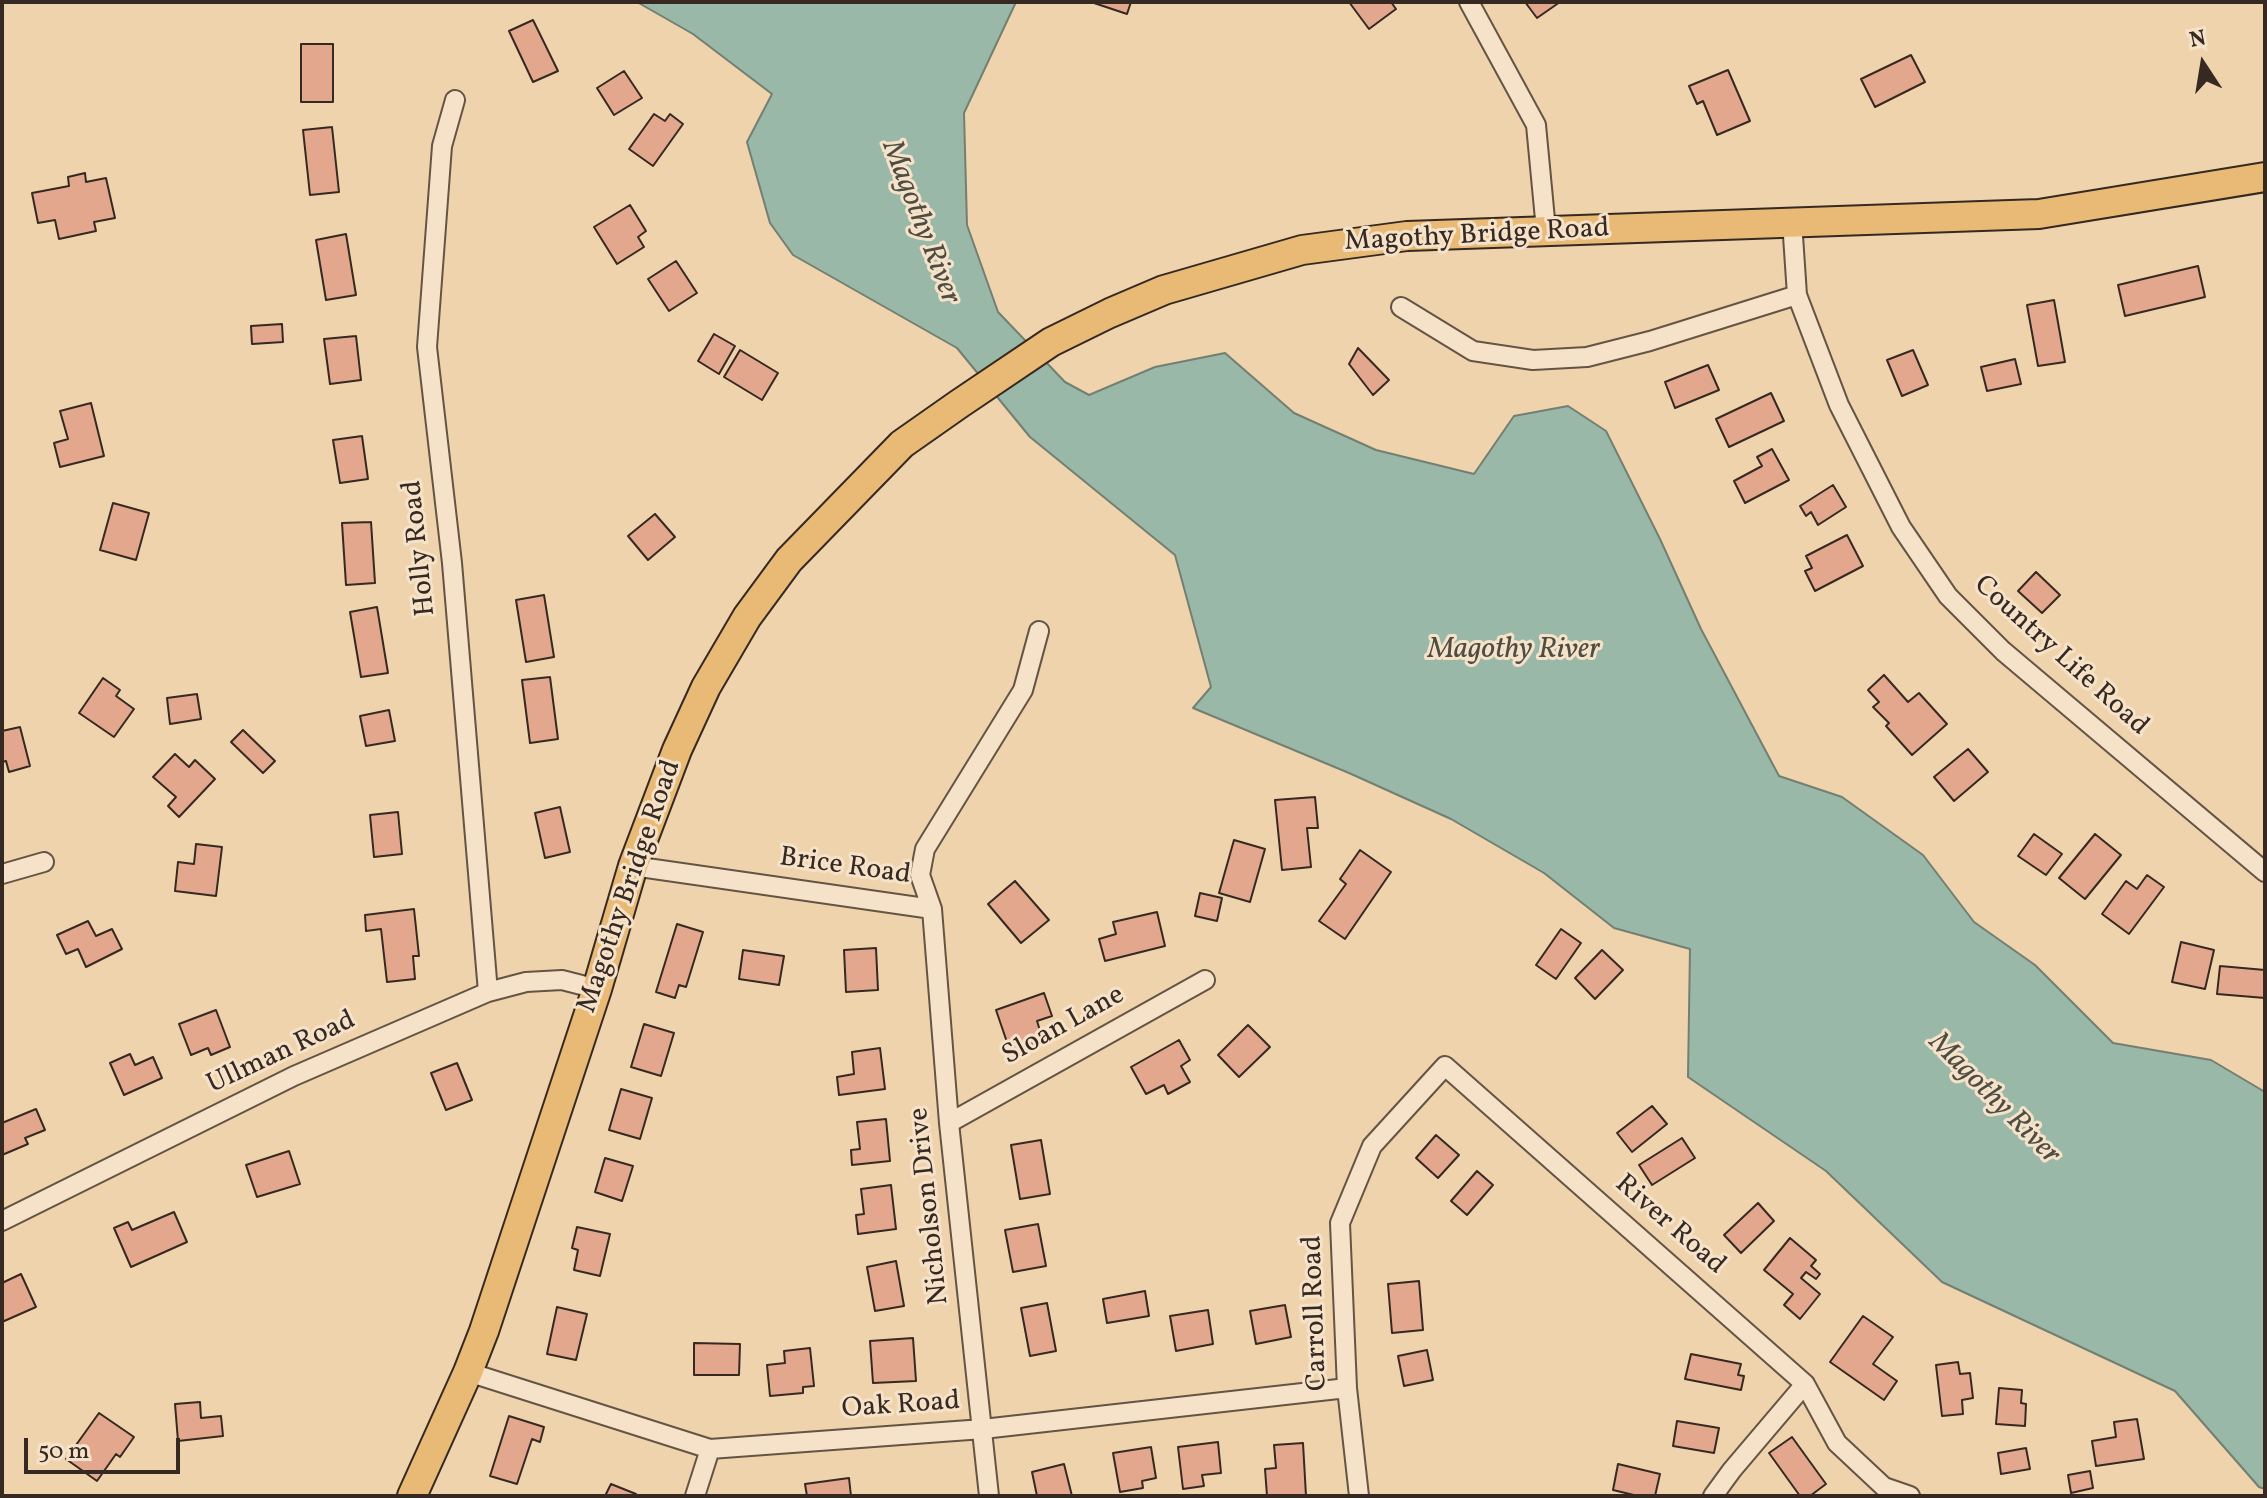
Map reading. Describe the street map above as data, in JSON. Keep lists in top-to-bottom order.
{
  "streets": {
    "main road": ["Magothy Bridge Road"],
    "street": [
      "Holly Road",
      "Country Life Road",
      "Brice Road",
      "Sloan Lane",
      "Ullman Road",
      "Nicholson Drive",
      "River Road",
      "Carroll Road",
      "Oak Road"
    ]
  },
  "crossings": [
    ["Magothy Bridge Road", "Country Life Road"],
    ["Magothy Bridge Road", "Brice Road"],
    ["Magothy Bridge Road", "Ullman Road"],
    ["Magothy Bridge Road", "Oak Road"],
    ["Holly Road", "Ullman Road"],
    ["Brice Road", "Nicholson Drive"],
    ["Sloan Lane", "Nicholson Drive"],
    ["Nicholson Drive", "Oak Road"],
    ["River Road", "Carroll Road"],
    ["Carroll Road", "Oak Road"]
  ],
  "water": ["Magothy River"],
  "scale_bar": "50 m",
  "north": "top"
}
